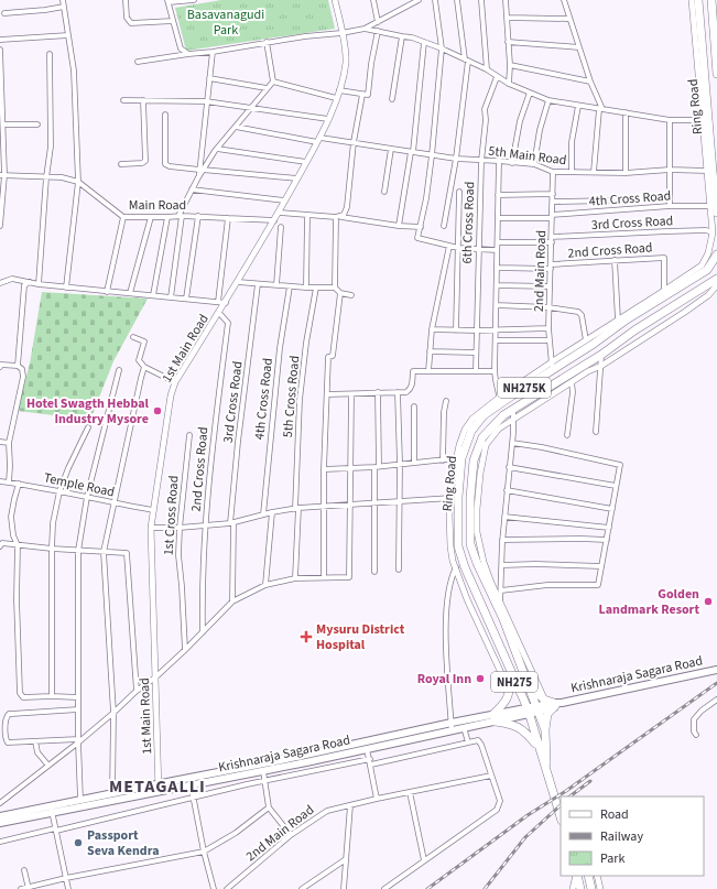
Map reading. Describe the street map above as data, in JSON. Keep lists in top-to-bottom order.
{
  "streets": {
    "highway": ["Ring Road", "NH275K", "NH275"],
    "main road": ["Krishnaraja Sagara Road"],
    "street": [
      "5th Main Road",
      "4th Cross Road",
      "Main Road",
      "6th Cross Road",
      "3rd Cross Road",
      "2nd Cross Road",
      "2nd Main Road",
      "1st Main Road",
      "5th Cross Road",
      "Temple Road",
      "1st Cross Road"
    ]
  },
  "crossings": [
    ["Ring Road", "2nd Main Road"],
    ["Ring Road", "Krishnaraja Sagara Road"],
    ["5th Main Road", "6th Cross Road"],
    ["5th Main Road", "2nd Main Road"],
    ["5th Main Road", "1st Main Road"],
    ["4th Cross Road", "2nd Main Road"],
    ["Main Road", "1st Main Road"],
    ["3rd Cross Road", "2nd Main Road"],
    ["2nd Cross Road", "2nd Main Road"],
    ["2nd Cross Road", "1st Main Road"],
    ["1st Main Road", "Temple Road"],
    ["1st Main Road", "Krishnaraja Sagara Road"]
  ],
  "districts": ["METAGALLI"],
  "parks": ["Basavanagudi Park"],
  "places": {
    "other": [
      "Hotel Swagth Hebbal Industry Mysore",
      "Golden Landmark Resort",
      "Royal Inn",
      "Passport Seva Kendra"
    ],
    "health": ["Mysuru District Hospital"]
  },
  "legend": ["Road", "Railway", "Park"]
}
